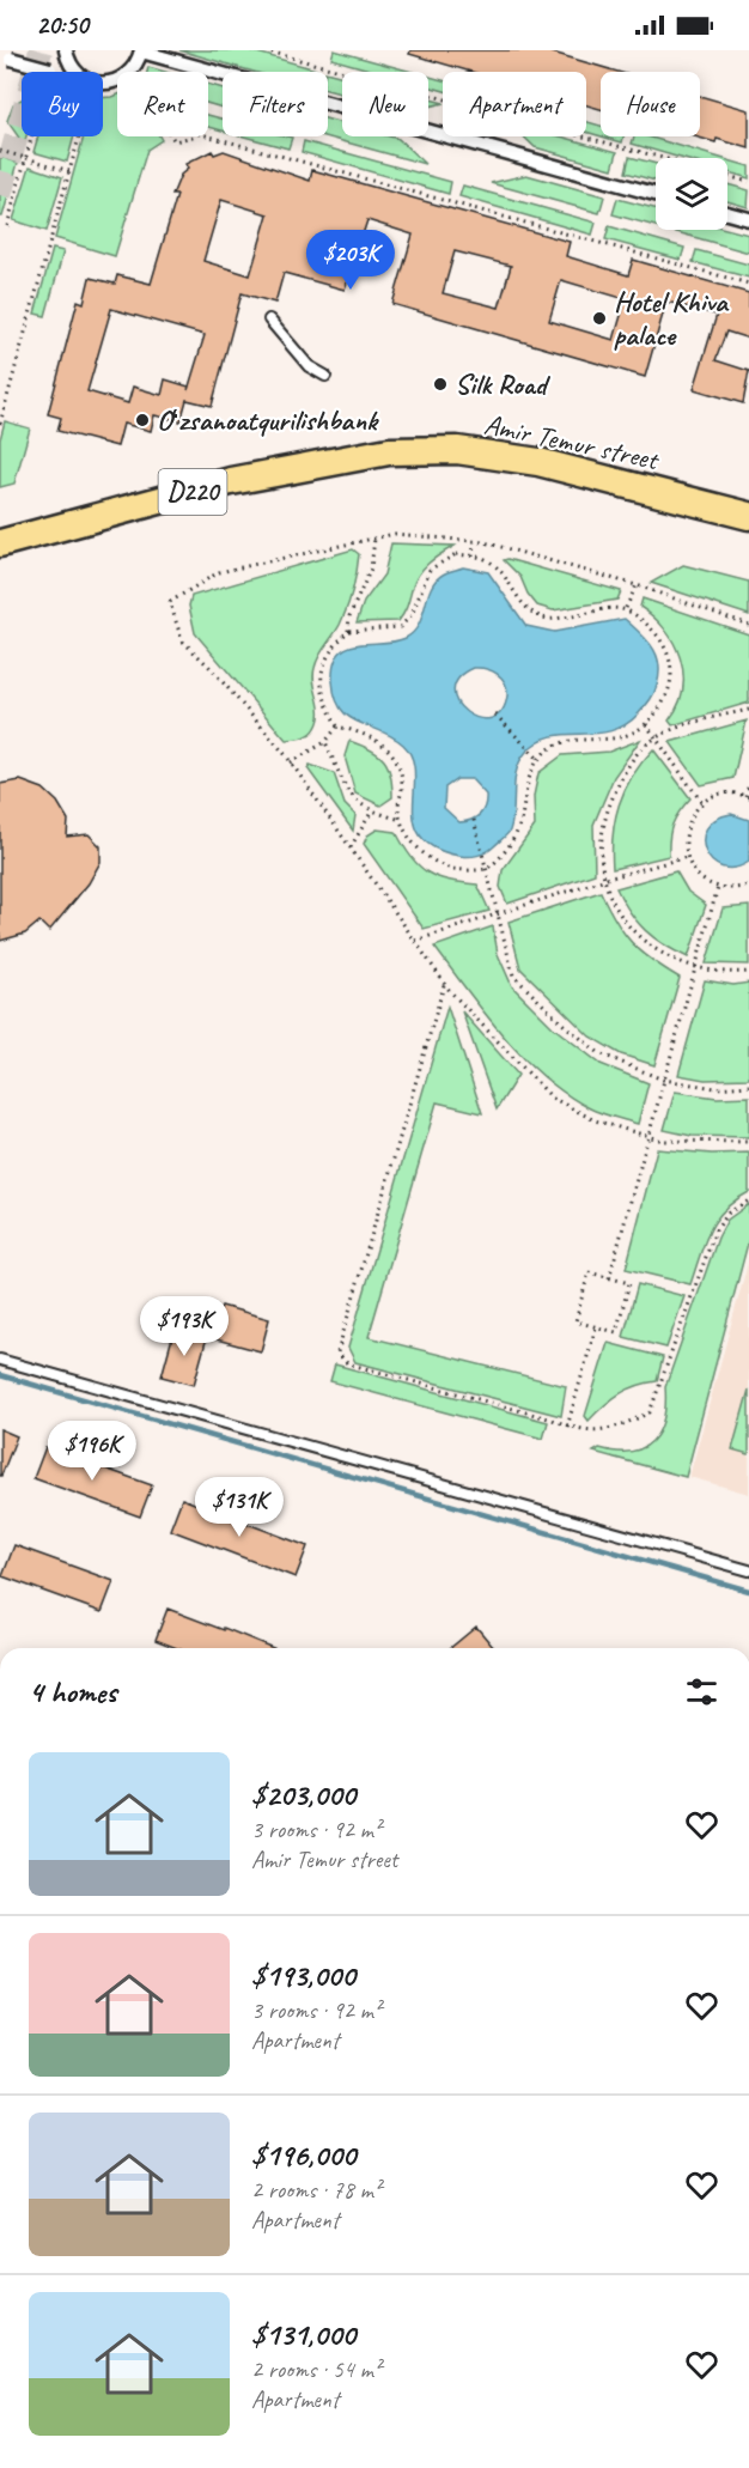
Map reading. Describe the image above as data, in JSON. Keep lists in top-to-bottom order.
{
  "streets": {
    "main road": ["Amir Temur street", "D220"]
  },
  "places": ["Hotel Khiva palace", "Silk Road", "Oʻzsanoatqurilishbank"],
  "page": {
    "status": "20:50",
    "chip": [
      "Buy",
      "Rent",
      "Filters",
      "New",
      "Apartment",
      "House"
    ],
    "price": [
      "$203K",
      "$193K",
      "$196K",
      "$131K"
    ],
    "heading": "4 homes",
    "list": [
      {
        "name": "$203,000",
        "note": "3 rooms · 92 m² · Amir Temur street"
      },
      {
        "name": "$193,000",
        "note": "3 rooms · 92 m² · Apartment"
      },
      {
        "name": "$196,000",
        "note": "2 rooms · 78 m² · Apartment"
      },
      {
        "name": "$131,000",
        "note": "2 rooms · 54 m² · Apartment"
      }
    ]
  }
}
